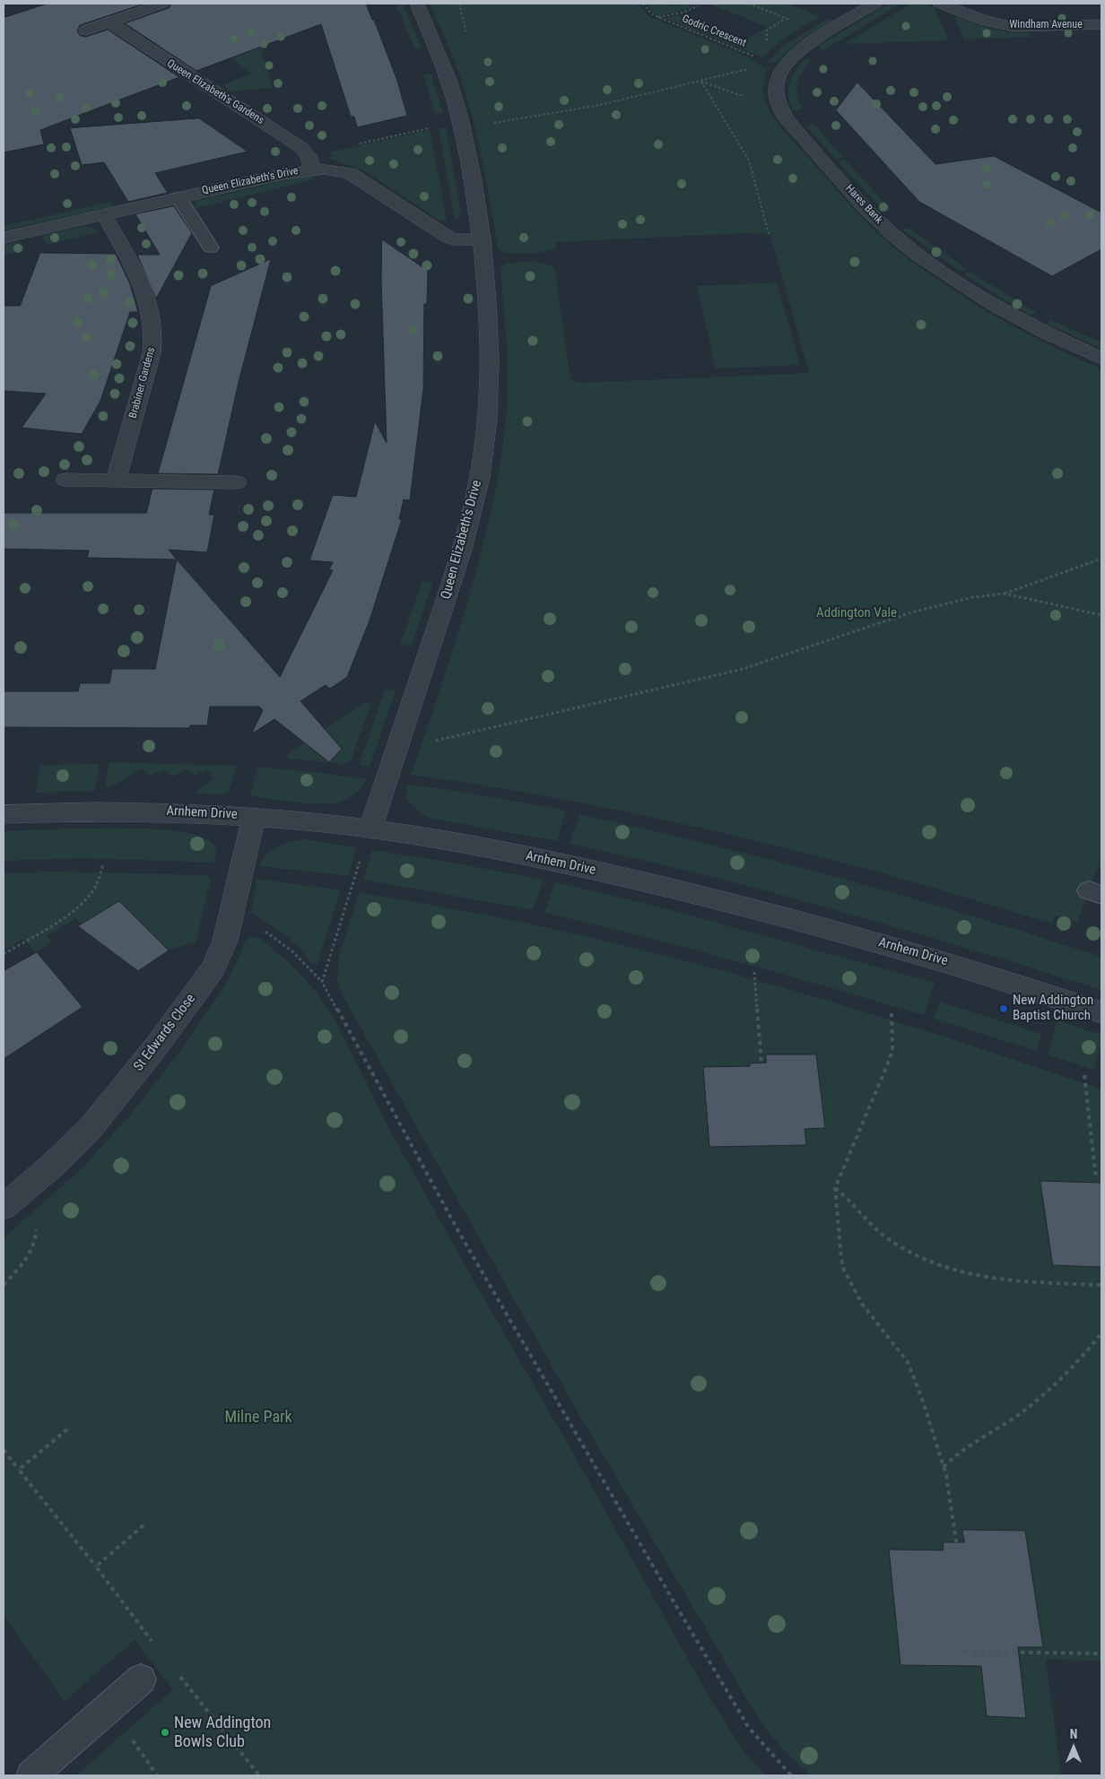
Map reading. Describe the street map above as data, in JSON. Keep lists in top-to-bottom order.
{
  "streets": {
    "street": [
      "Windham Avenue",
      "Queen Elizabeth's Gardens",
      "Queen Elizabeth's Drive",
      "Hares Bank",
      "Brabiner Gardens",
      "Arnhem Drive",
      "St Edwards Close"
    ],
    "path": ["Godric Crescent"]
  },
  "crossings": [
    ["Queen Elizabeth's Gardens", "Queen Elizabeth's Drive"],
    ["Queen Elizabeth's Drive", "Brabiner Gardens"],
    ["Queen Elizabeth's Drive", "Arnhem Drive"],
    ["Arnhem Drive", "St Edwards Close"]
  ],
  "parks": ["Addington Vale", "Milne Park"],
  "places": ["New Addington Baptist Church", "New Addington Bowls Club"],
  "north": "top"
}
